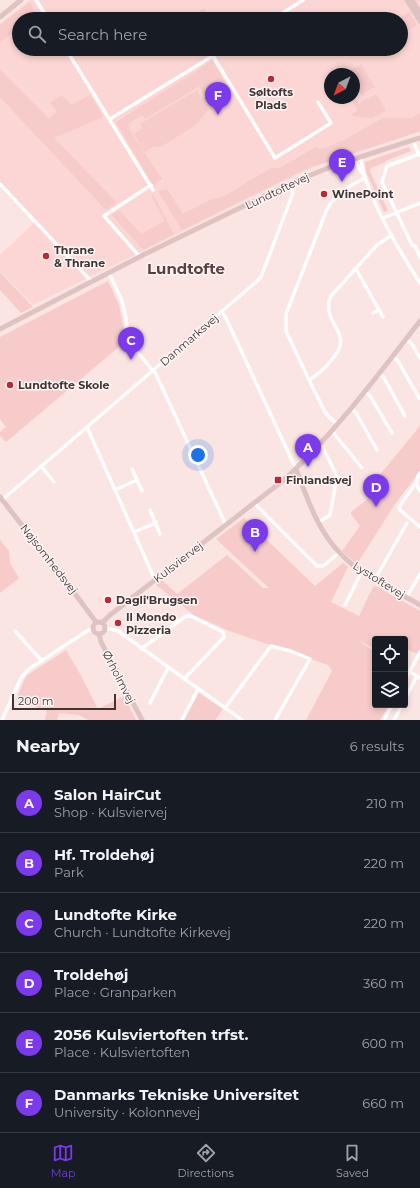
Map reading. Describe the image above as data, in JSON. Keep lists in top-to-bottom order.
{
  "streets": {
    "street": [
      "Lundtoftevej",
      "Danmarksvej",
      "Nøjsomhedsvej",
      "Kulsviervej",
      "Lystoftevej",
      "Ørholmvej"
    ]
  },
  "crossings": [
    ["Lundtoftevej", "Danmarksvej"],
    ["Danmarksvej", "Nøjsomhedsvej"],
    ["Nøjsomhedsvej", "Kulsviervej"],
    ["Nøjsomhedsvej", "Ørholmvej"],
    ["Kulsviervej", "Lystoftevej"],
    ["Kulsviervej", "Ørholmvej"]
  ],
  "districts": ["Lundtofte"],
  "places": {
    "other": [
      "Søltofts Plads",
      "WinePoint",
      "Thrane & Thrane",
      "Lundtofte Skole",
      "Dagli'Brugsen",
      "Il Mondo Pizzeria"
    ],
    "transit": ["Finlandsvej"]
  },
  "scale_bar": "200 m",
  "north": "bottom left",
  "page": {
    "search": "Search here",
    "pins": [
      "F",
      "E",
      "C",
      "A",
      "D",
      "B"
    ],
    "scale": "200 m",
    "heading": ["Nearby", "6 results"],
    "list": [
      {
        "mark": "A",
        "name": "Salon HairCut",
        "note": "Shop · Kulsviervej",
        "value": "210 m"
      },
      {
        "mark": "B",
        "name": "Hf. Troldehøj",
        "note": "Park",
        "value": "220 m"
      },
      {
        "mark": "C",
        "name": "Lundtofte Kirke",
        "note": "Church · Lundtofte Kirkevej",
        "value": "220 m"
      },
      {
        "mark": "D",
        "name": "Troldehøj",
        "note": "Place · Granparken",
        "value": "360 m"
      },
      {
        "mark": "E",
        "name": "2056 Kulsviertoften trfst.",
        "note": "Place · Kulsviertoften",
        "value": "600 m"
      },
      {
        "mark": "F",
        "name": "Danmarks Tekniske Universitet",
        "note": "University · Kolonnevej",
        "value": "660 m"
      }
    ],
    "nav": ["Map", "Directions", "Saved"]
  }
}
